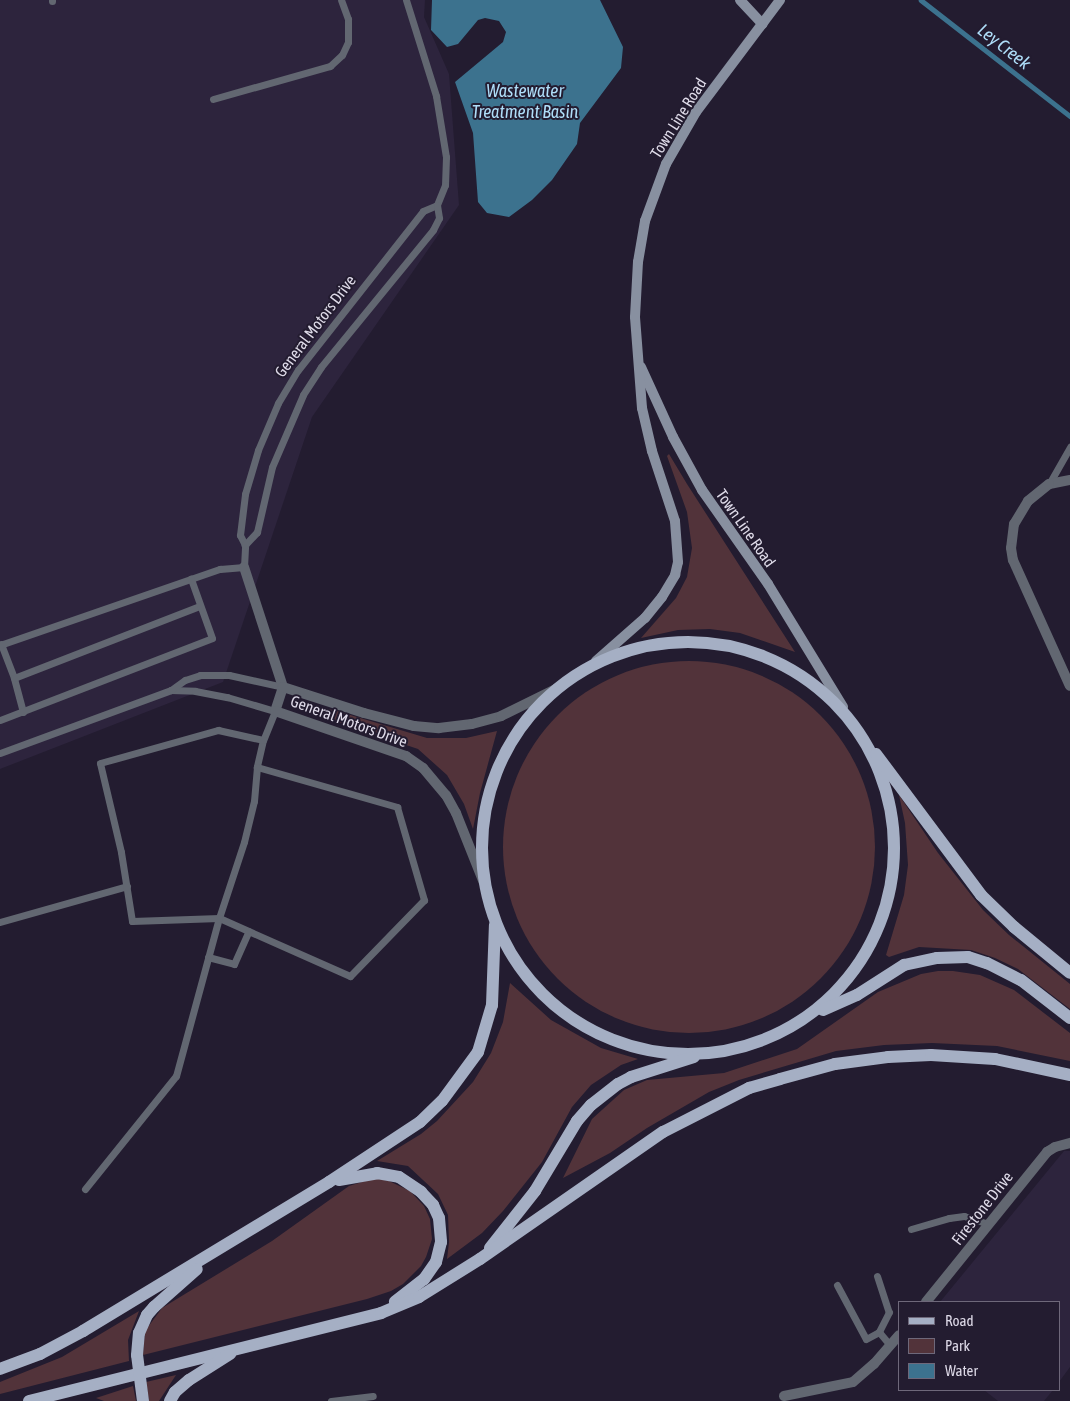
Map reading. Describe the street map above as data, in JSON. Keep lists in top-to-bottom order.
{
  "streets": {
    "street": ["Town Line Road", "General Motors Drive", "Firestone Drive"]
  },
  "water": ["Ley Creek", "Wastewater Treatment Basin"],
  "legend": ["Road", "Park", "Water"]
}
